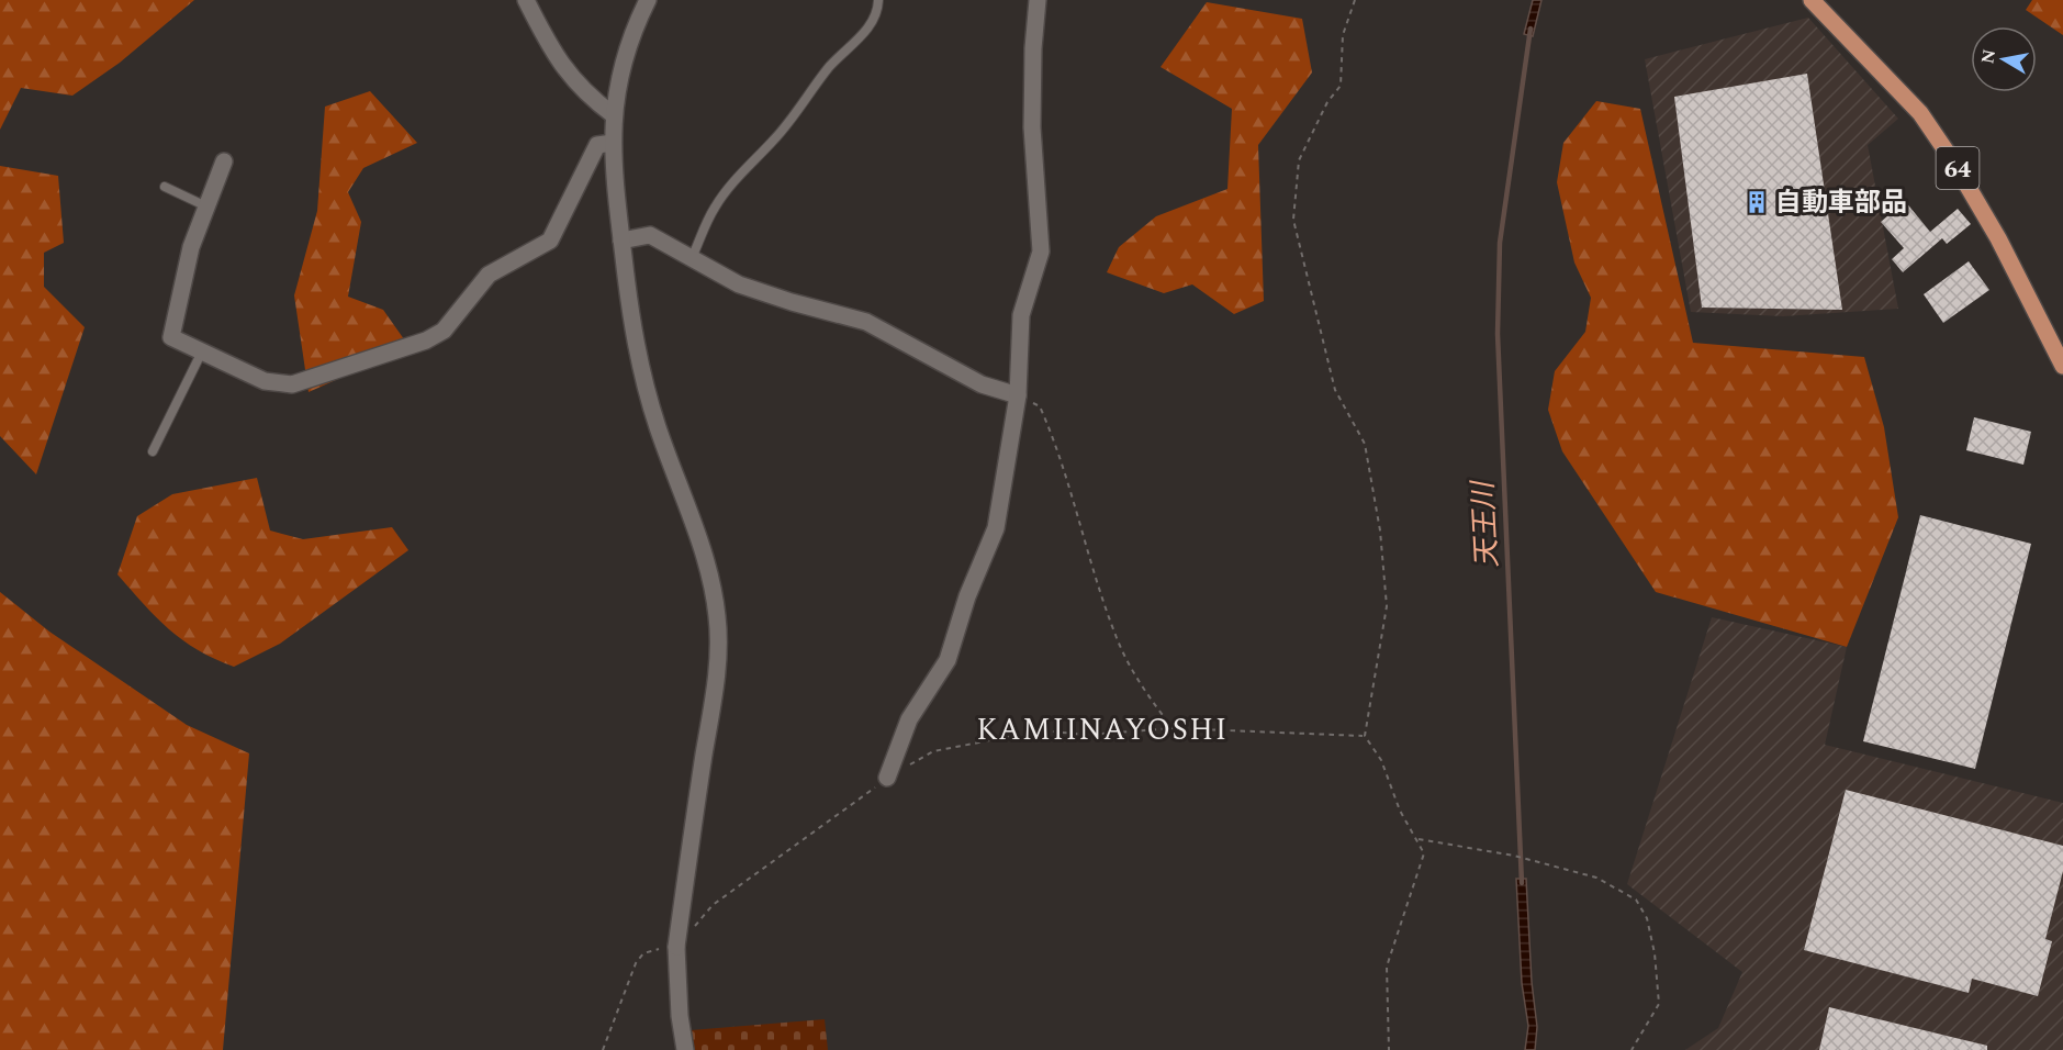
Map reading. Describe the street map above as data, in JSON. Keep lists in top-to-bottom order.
{
  "streets": {
    "main road": ["64"]
  },
  "districts": ["KAMIINAYOSHI"],
  "water": ["天王川"],
  "places": {
    "building": ["自動車部品"]
  },
  "north": "left"
}
